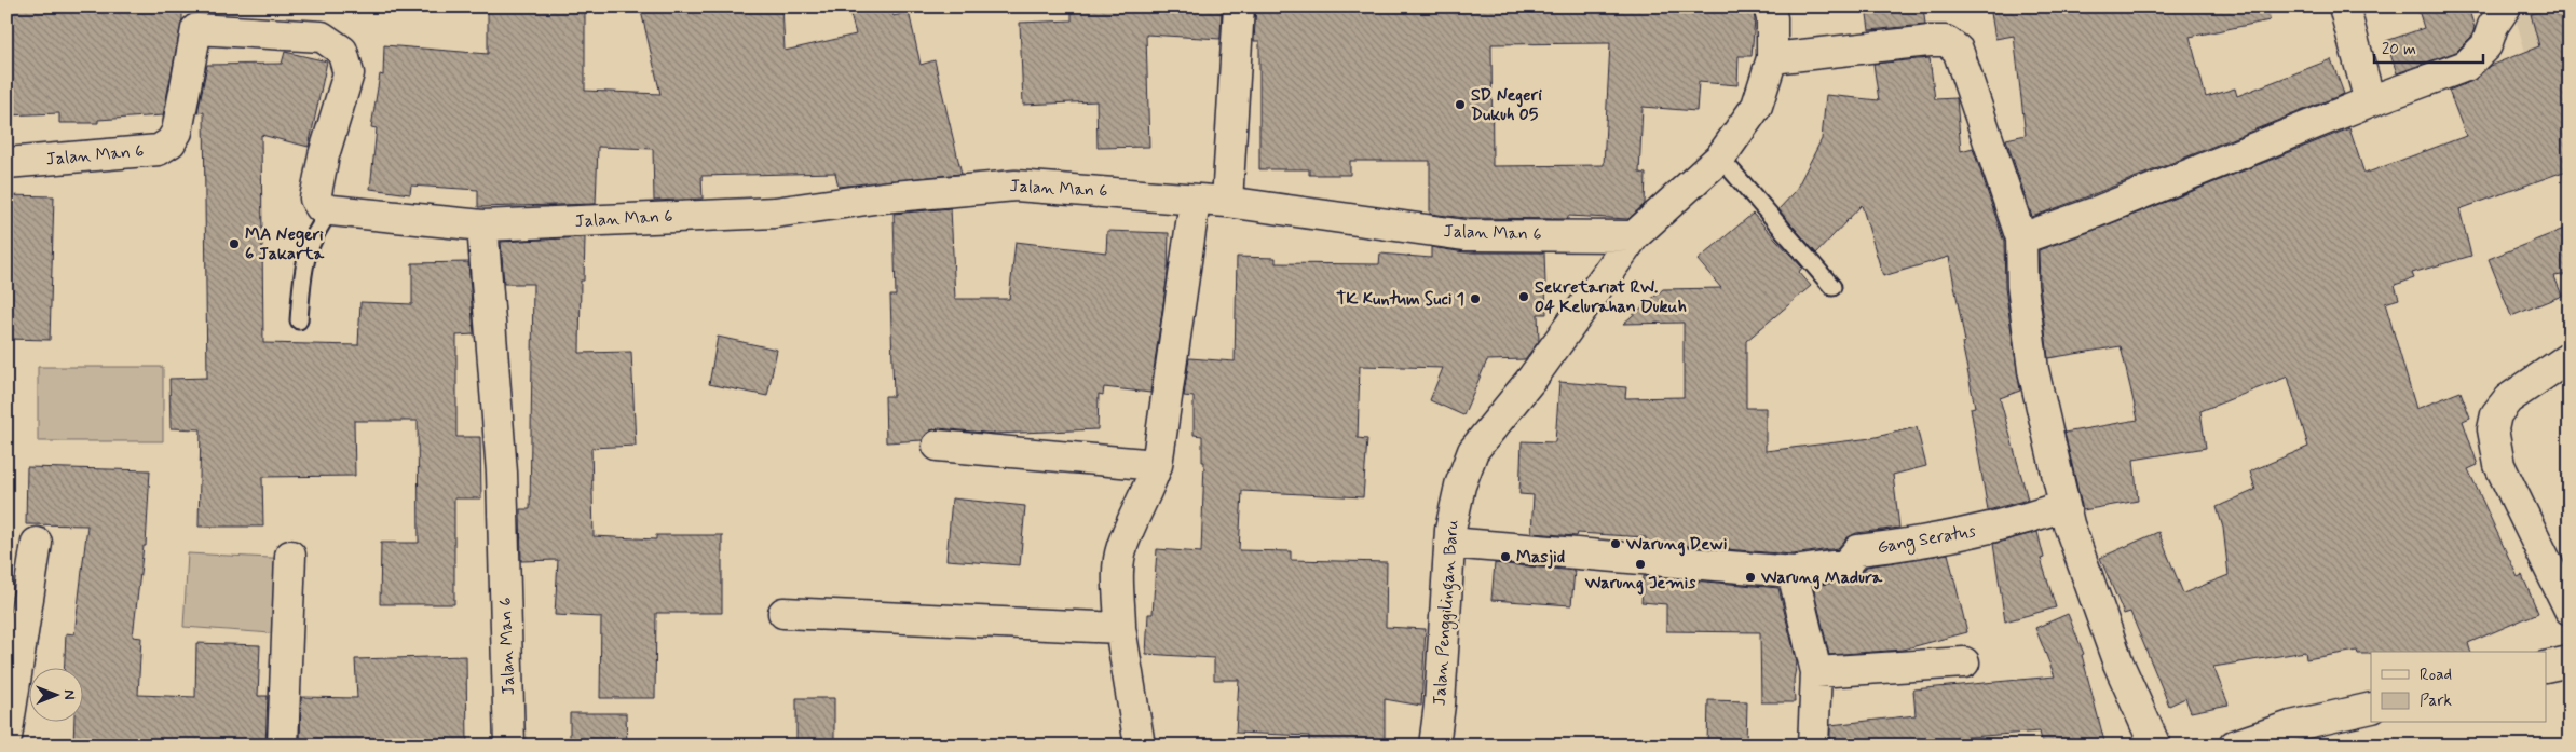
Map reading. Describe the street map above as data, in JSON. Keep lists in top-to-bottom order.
{
  "streets": {
    "street": ["Jalan Man 6", "Gang Seratus", "Jalan Penggilingan Baru"]
  },
  "crossings": [
    ["Jalan Man 6", "Jalan Penggilingan Baru"],
    ["Gang Seratus", "Jalan Penggilingan Baru"]
  ],
  "places": [
    "SD Negeri Dukuh 05",
    "MA Negeri 6 Jakarta",
    "Sekretariat RW. 04 Kelurahan Dukuh",
    "TK Kuntum Suci 1",
    "Warung Dewi",
    "Masjid",
    "Warung Jemis",
    "Warung Madura"
  ],
  "legend": ["Road", "Park"],
  "scale_bar": "20 m",
  "north": "right"
}
